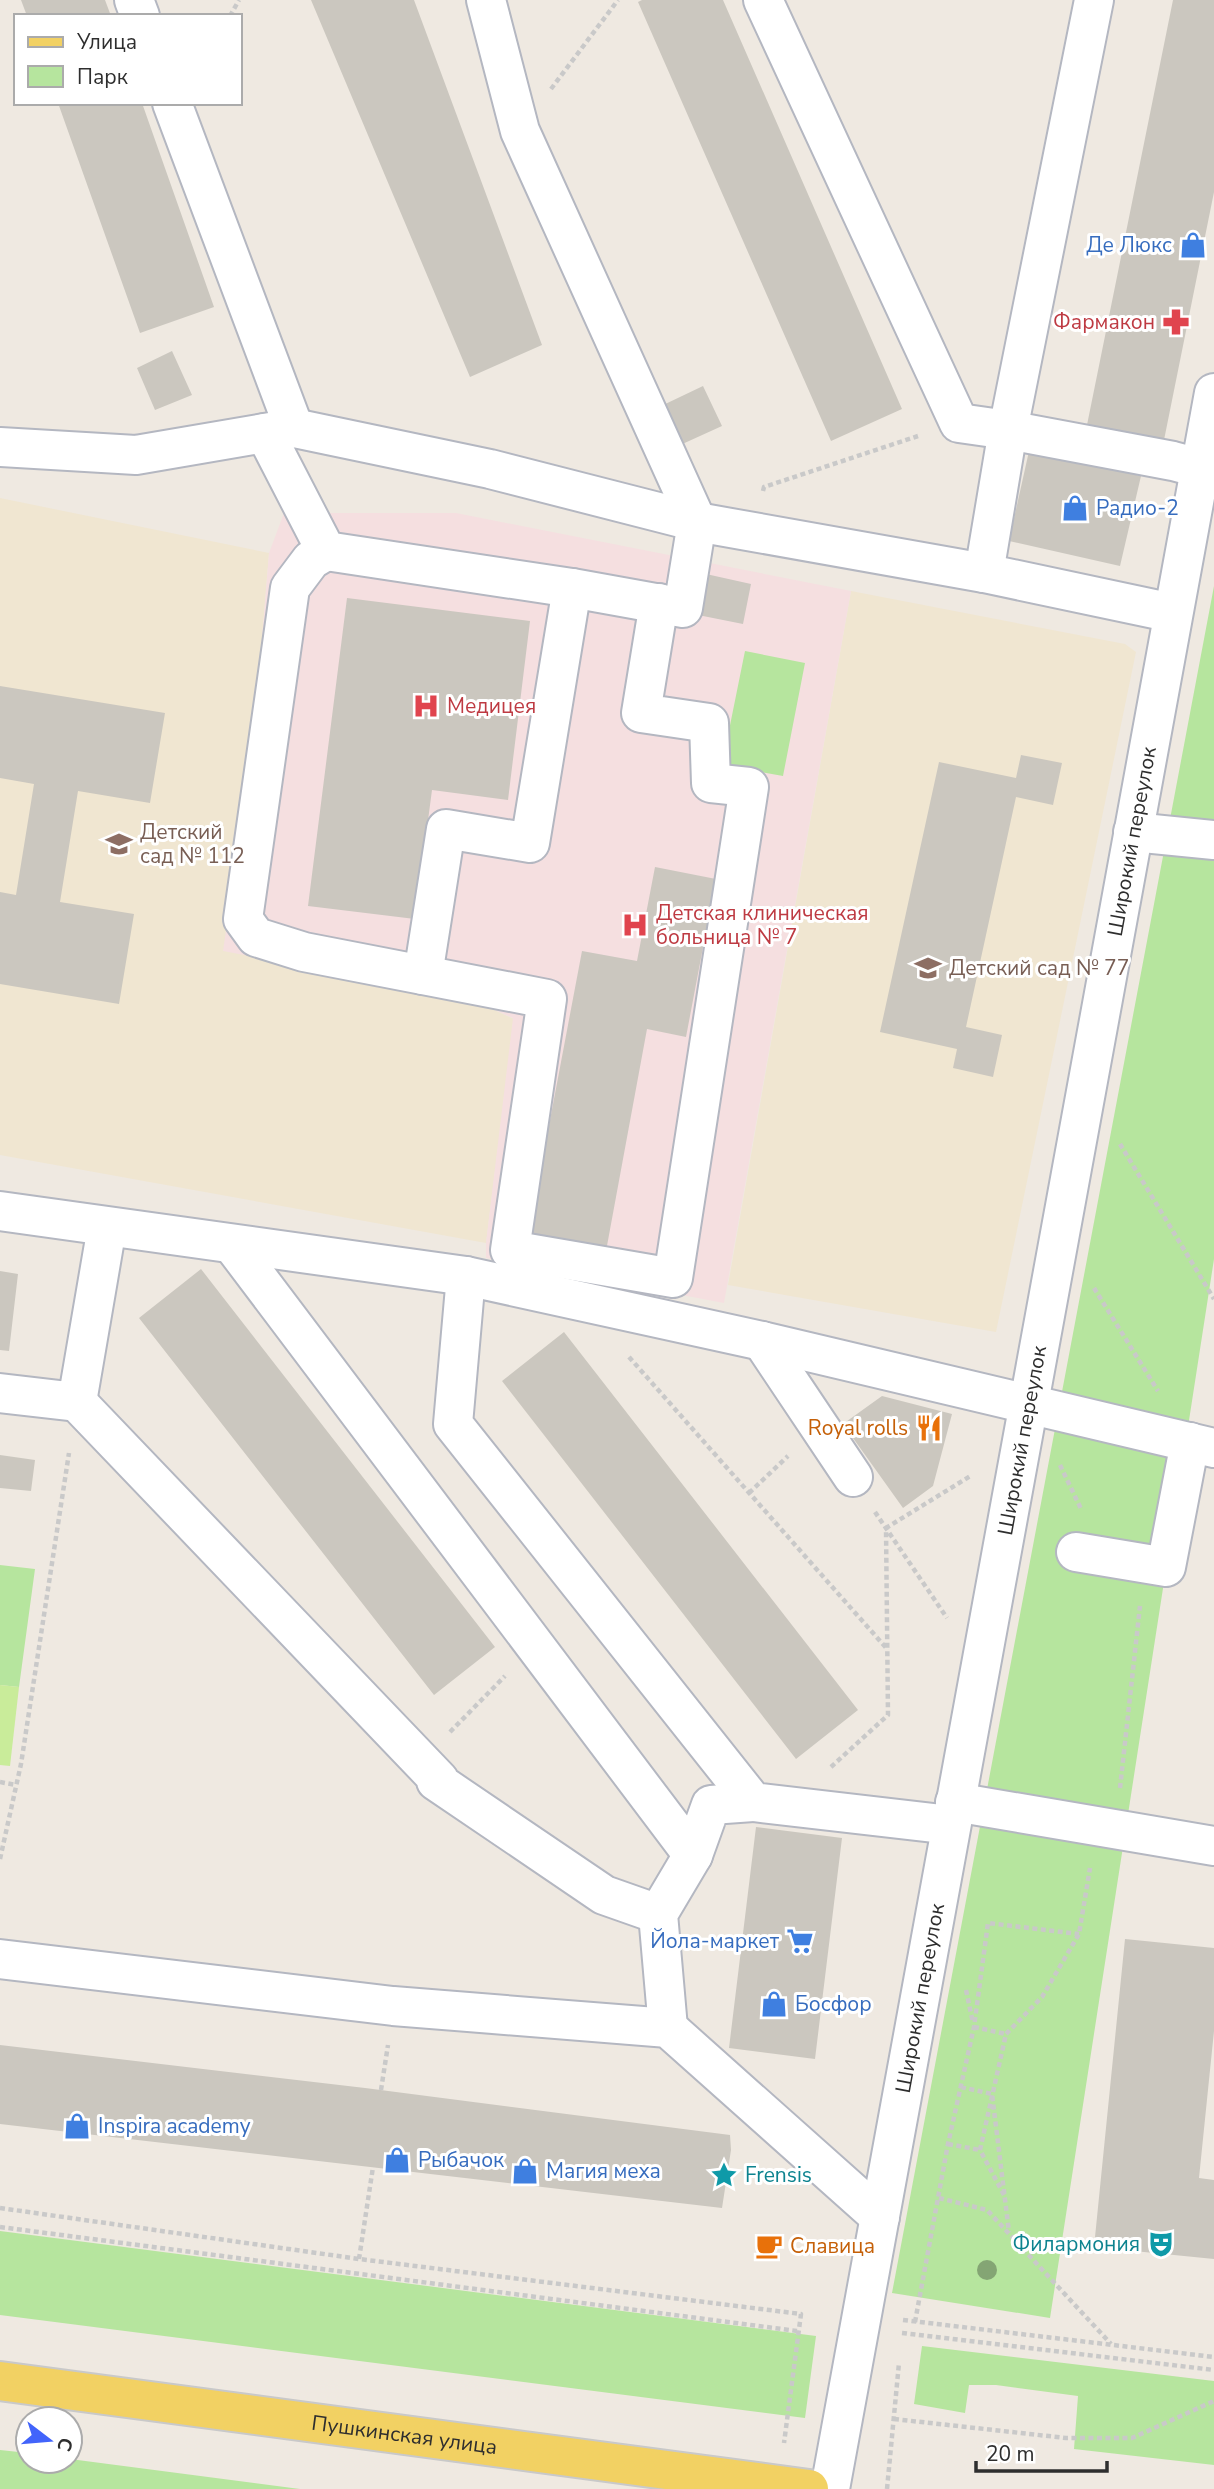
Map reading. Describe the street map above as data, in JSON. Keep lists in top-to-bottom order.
{
  "streets": {
    "main road": ["Пушкинская улица"],
    "street": ["Широкий переулок"]
  },
  "places": {
    "shop": [
      "Де Люкс",
      "Радио-2",
      "Босфор",
      "Inspira academy",
      "Рыбачок",
      "Магия меха"
    ],
    "pharmacy": ["Фармакон"],
    "hospital": ["Медицея", "Детская клиническая больница № 7"],
    "school or university": ["Детский сад № 112", "Детский сад № 77"],
    "restaurant": ["Royal rolls"],
    "supermarket": ["Йола-маркет"],
    "place": ["Frensis"],
    "theatre": ["Филармония"],
    "cafe": ["Славица"]
  },
  "legend": ["Улица", "Парк"],
  "scale_bar": "20 m",
  "north": "right"
}
